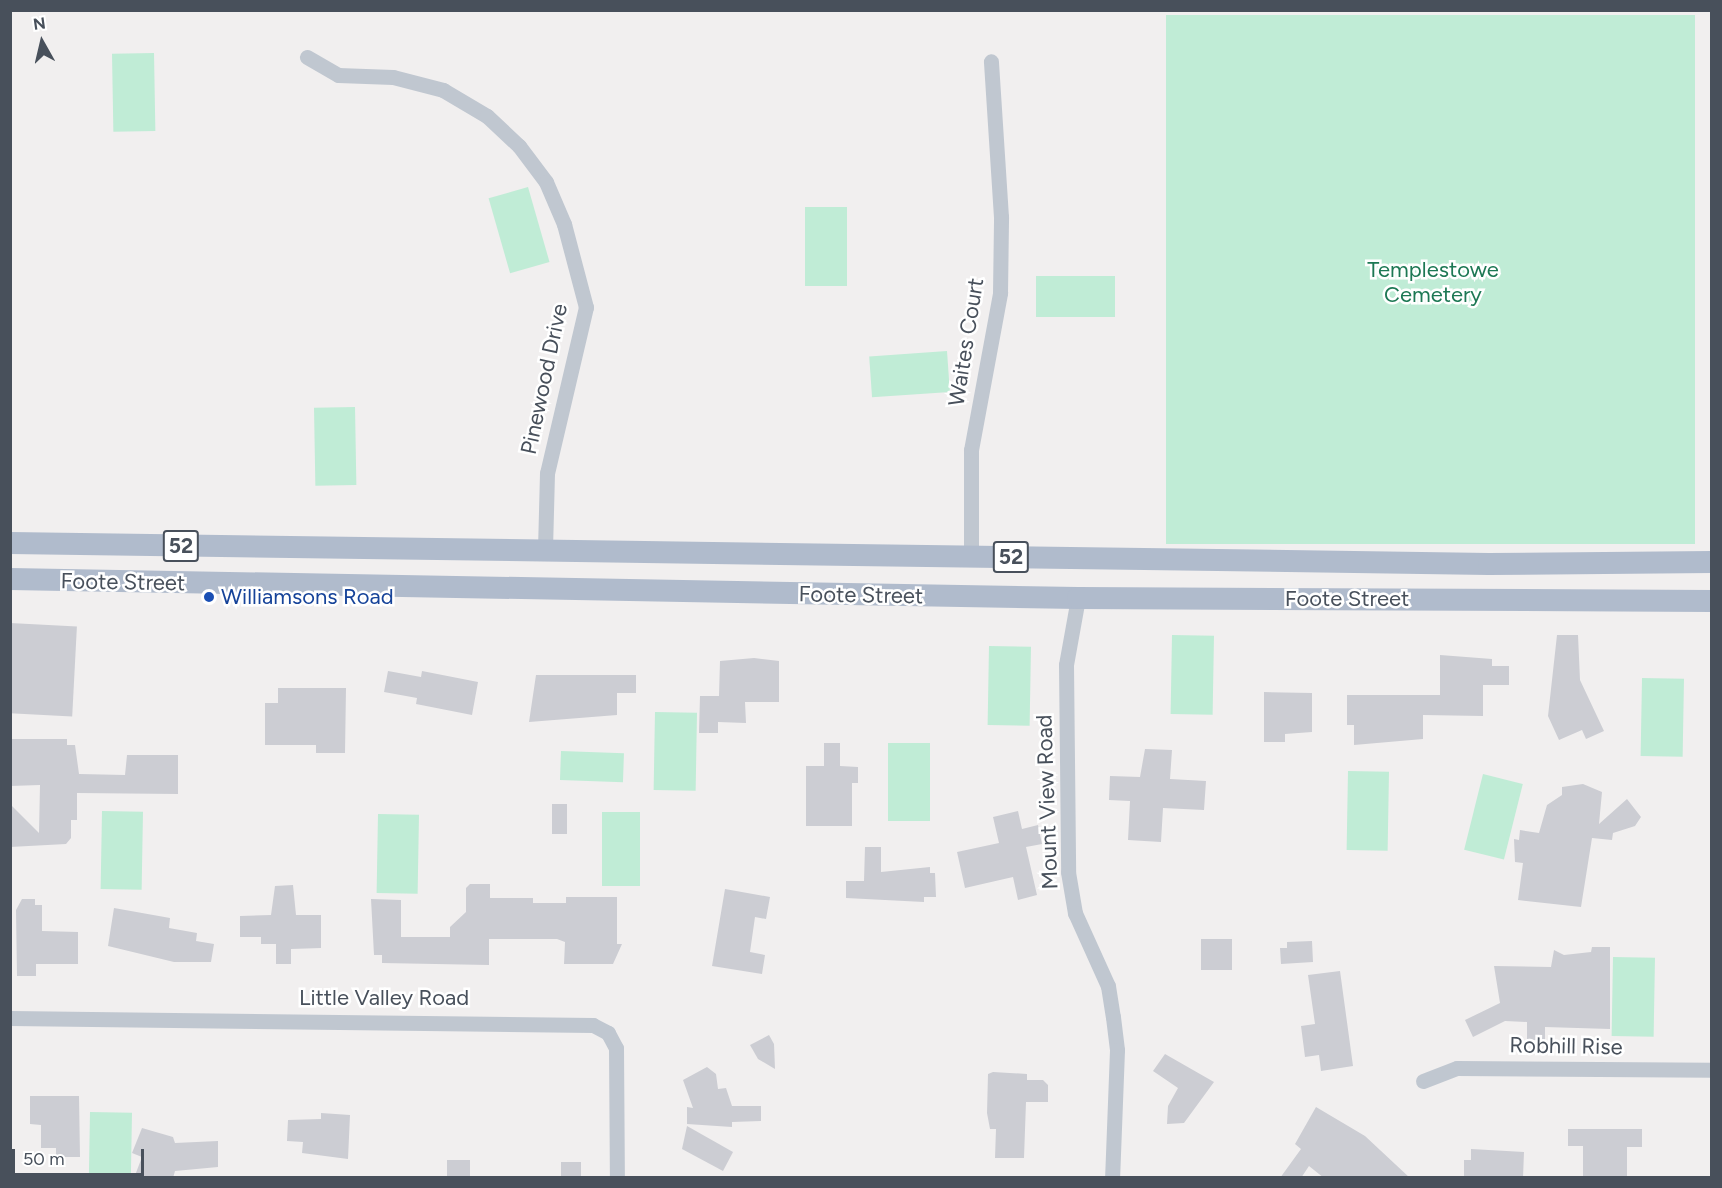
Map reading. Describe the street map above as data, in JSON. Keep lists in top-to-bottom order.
{
  "streets": {
    "main road": ["52", "Foote Street"],
    "street": [
      "Waites Court",
      "Pinewood Drive",
      "Mount View Road",
      "Little Valley Road",
      "Robhill Rise"
    ]
  },
  "crossings": [
    ["Waites Court", "Foote Street"],
    ["Pinewood Drive", "Foote Street"],
    ["Foote Street", "Mount View Road"]
  ],
  "parks": ["Templestowe Cemetery"],
  "places": ["Williamsons Road"],
  "scale_bar": "50 m",
  "north": "top"
}
